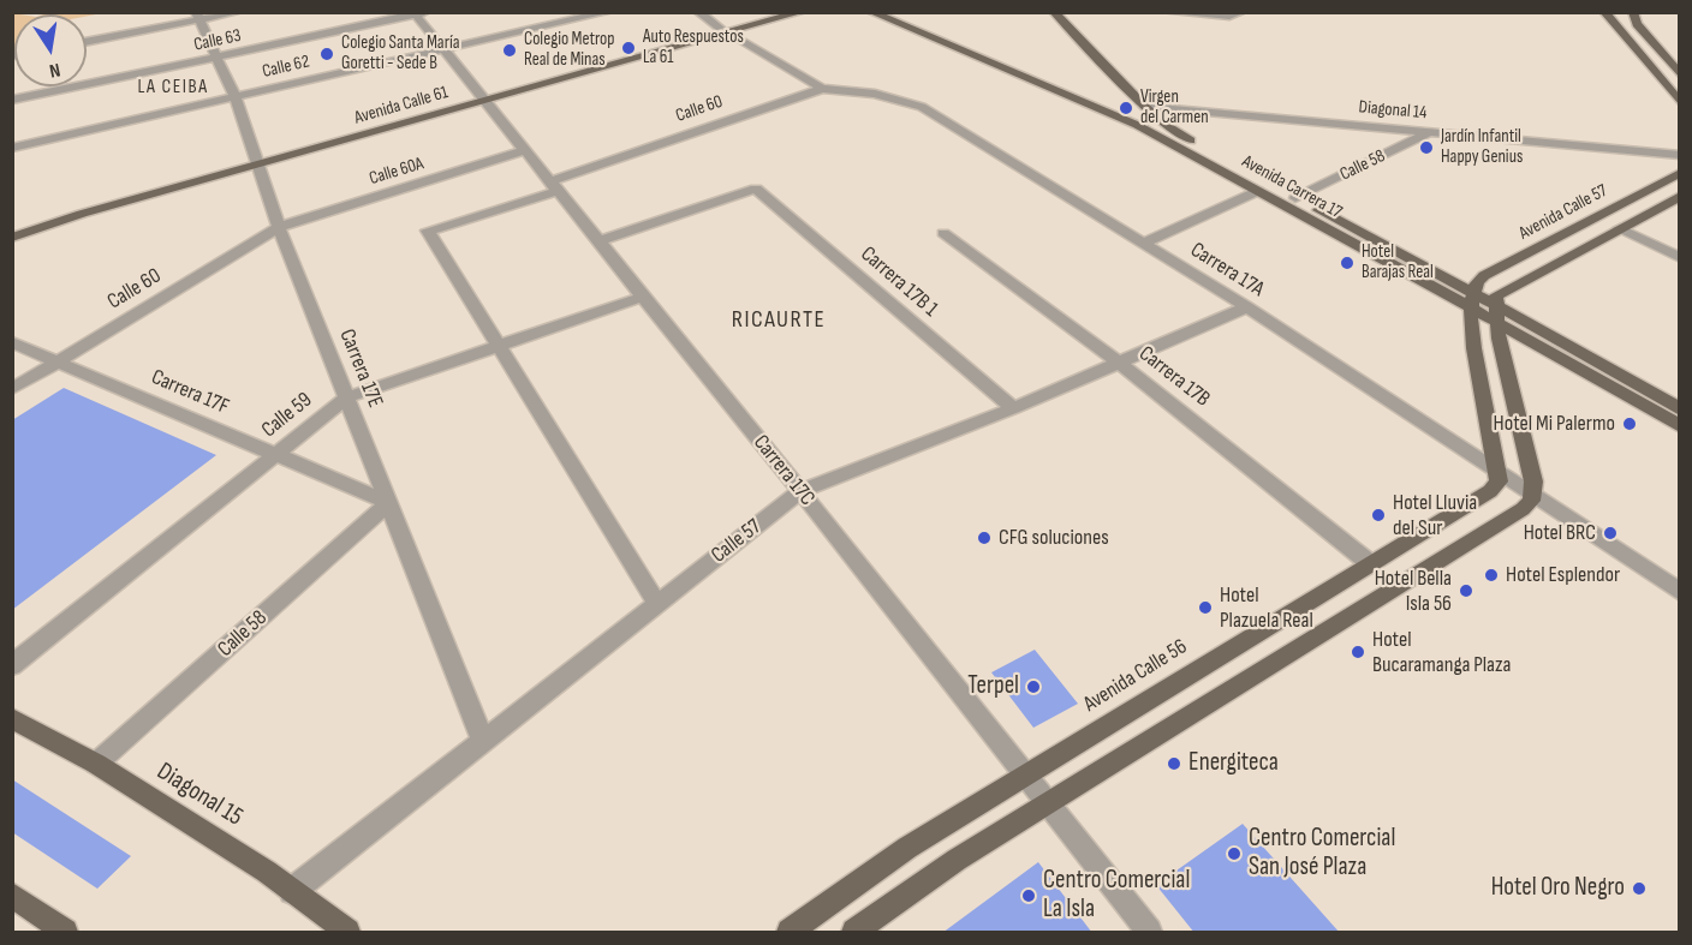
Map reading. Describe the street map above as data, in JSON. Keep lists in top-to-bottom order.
{
  "streets": {
    "main road": [
      "Avenida Calle 61",
      "Avenida Carrera 17",
      "Avenida Calle 57",
      "Avenida Calle 56",
      "Diagonal 15"
    ],
    "street": [
      "Calle 63",
      "Calle 62",
      "Calle 60",
      "Diagonal 14",
      "Calle 58",
      "Calle 60A",
      "Carrera 17A",
      "Carrera 17B 1",
      "Carrera 17E",
      "Carrera 17B",
      "Carrera 17F",
      "Calle 59",
      "Carrera 17C",
      "Calle 57"
    ]
  },
  "crossings": [
    ["Calle 63", "Carrera 17E"],
    ["Calle 63", "Carrera 17C"],
    ["Calle 62", "Carrera 17E"],
    ["Calle 62", "Carrera 17C"],
    ["Avenida Calle 61", "Carrera 17A"],
    ["Avenida Calle 61", "Carrera 17E"],
    ["Avenida Calle 61", "Carrera 17C"],
    ["Calle 60", "Calle 60A"],
    ["Calle 60", "Carrera 17A"],
    ["Calle 60", "Carrera 17E"],
    ["Calle 60", "Carrera 17F"],
    ["Calle 60", "Calle 59"],
    ["Calle 60", "Carrera 17C"],
    ["Diagonal 14", "Calle 58"],
    ["Diagonal 14", "Avenida Carrera 17"],
    ["Calle 58", "Avenida Carrera 17"],
    ["Calle 58", "Carrera 17E"],
    ["Calle 58", "Carrera 17F"],
    ["Calle 58", "Diagonal 15"],
    ["Calle 60A", "Carrera 17E"],
    ["Calle 60A", "Carrera 17C"],
    ["Avenida Carrera 17", "Avenida Calle 57"],
    ["Carrera 17A", "Calle 57"],
    ["Carrera 17A", "Avenida Calle 56"],
    ["Carrera 17B 1", "Carrera 17C"],
    ["Carrera 17B 1", "Calle 57"],
    ["Carrera 17E", "Carrera 17F"],
    ["Carrera 17E", "Calle 59"],
    ["Carrera 17E", "Calle 57"],
    ["Carrera 17B", "Calle 57"],
    ["Carrera 17B", "Avenida Calle 56"],
    ["Carrera 17F", "Calle 59"],
    ["Calle 59", "Carrera 17C"],
    ["Carrera 17C", "Calle 57"],
    ["Carrera 17C", "Avenida Calle 56"],
    ["Calle 57", "Diagonal 15"]
  ],
  "districts": ["LA CEIBA", "RICAURTE"],
  "places": [
    "Auto Respuestos La 61",
    "Colegio Metrop Real de Minas",
    "Colegio Santa María Goretti - Sede B",
    "Virgen del Carmen",
    "Jardín Infantil Happy Genius",
    "Hotel Barajas Real",
    "Hotel Mi Palermo",
    "Hotel Lluvia del Sur",
    "Hotel BRC",
    "CFG soluciones",
    "Hotel Esplendor",
    "Hotel Bella Isla 56",
    "Hotel Plazuela Real",
    "Hotel Bucaramanga Plaza",
    "Terpel",
    "Energiteca",
    "Centro Comercial San José Plaza",
    "Hotel Oro Negro",
    "Centro Comercial La Isla"
  ],
  "north": "bottom"
}
